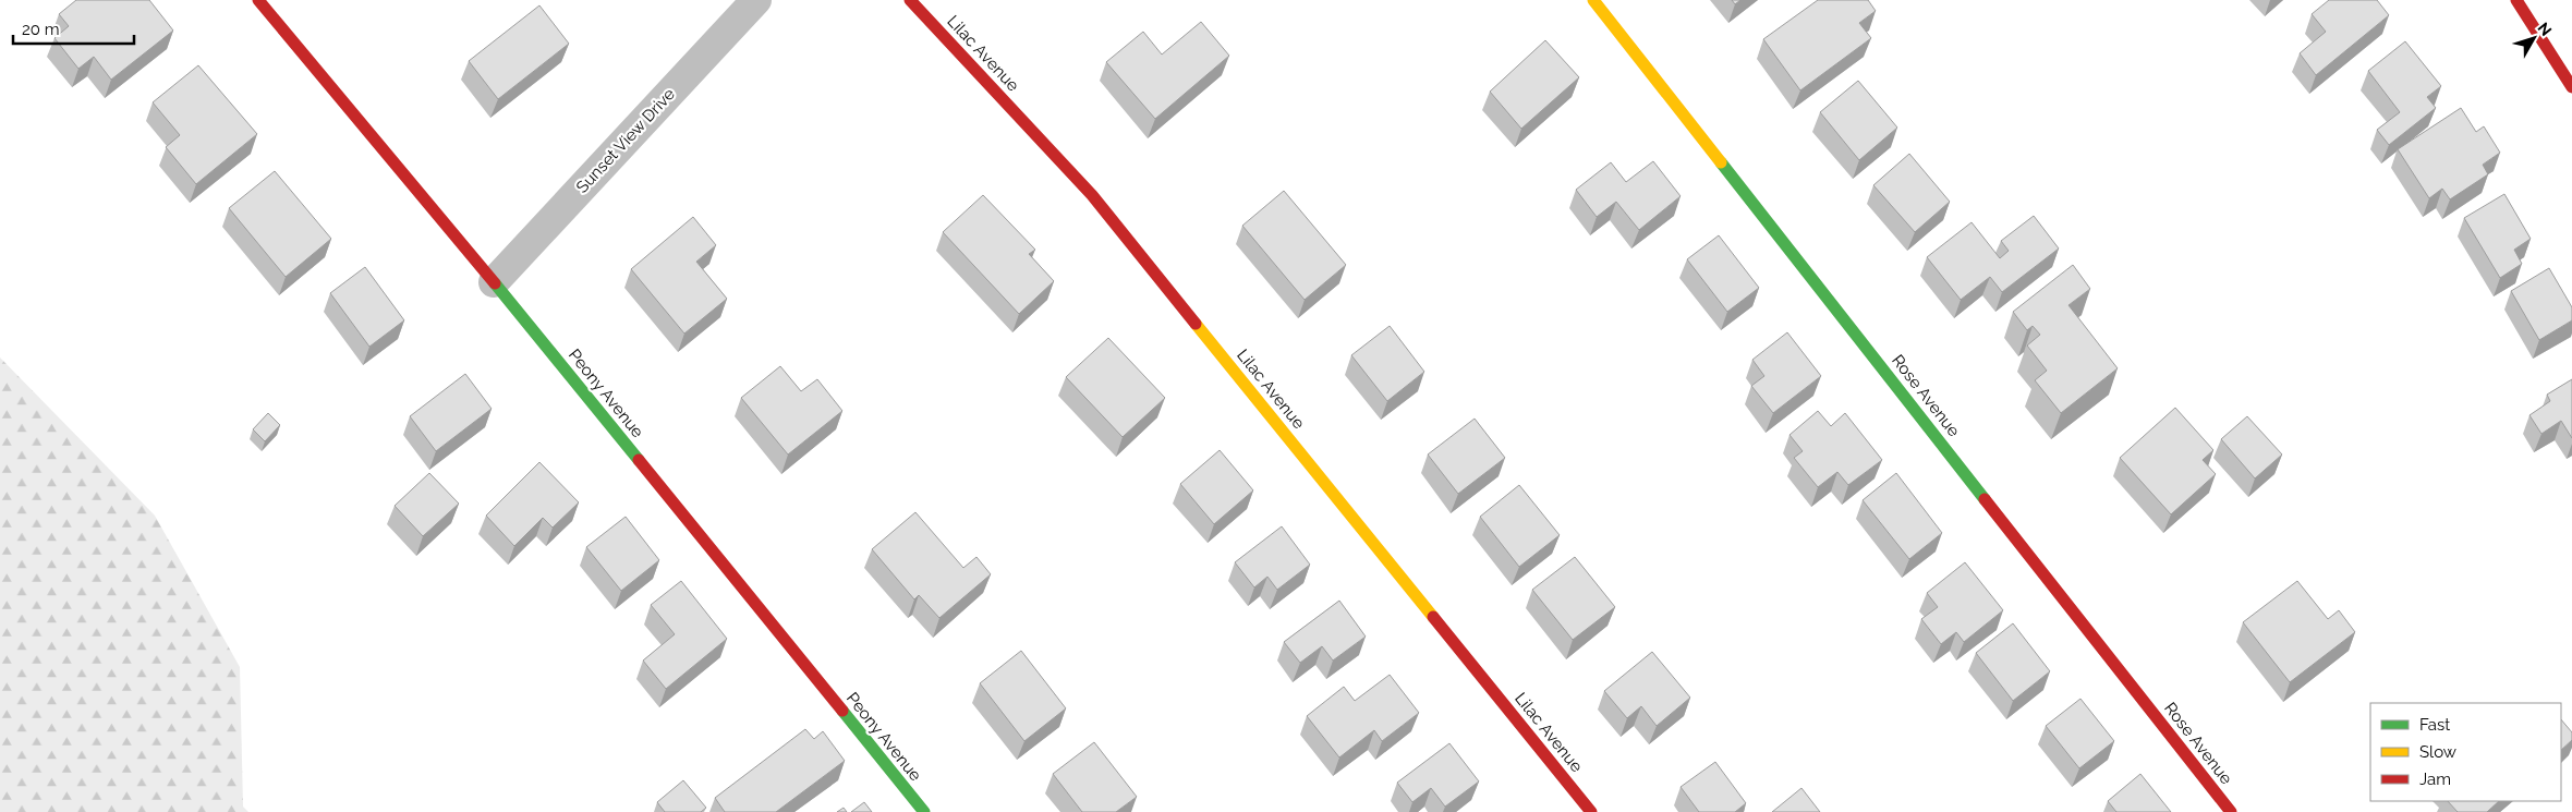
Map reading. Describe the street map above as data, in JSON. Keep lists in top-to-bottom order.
{
  "streets": {
    "street": [
      "Lilac Avenue",
      "Sunset View Drive",
      "Peony Avenue",
      "Rose Avenue"
    ]
  },
  "crossings": [
    ["Sunset View Drive", "Peony Avenue"]
  ],
  "legend": ["Fast", "Slow", "Jam"],
  "scale_bar": "20 m",
  "north": "top right"
}
